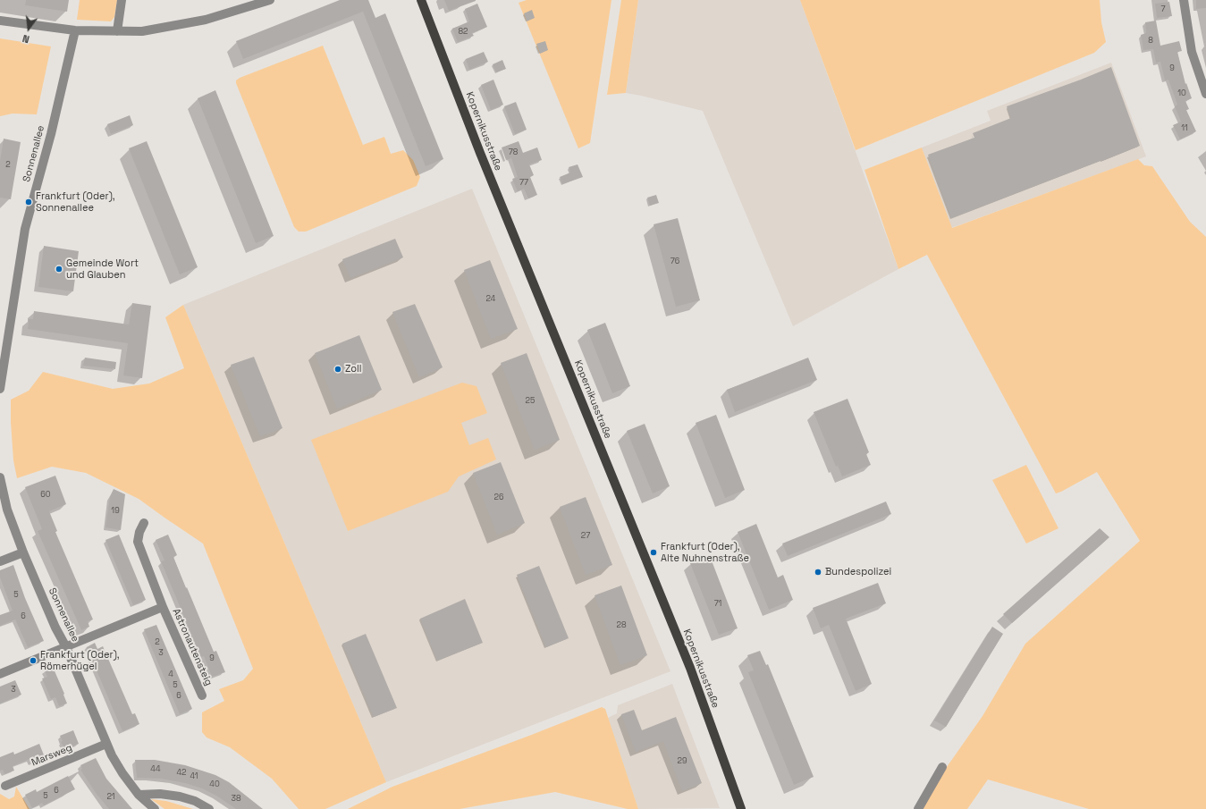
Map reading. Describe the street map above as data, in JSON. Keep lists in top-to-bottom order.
{
  "streets": {
    "main road": ["Kopernikusstraße"],
    "street": ["Sonnenallee", "Astronautensteig", "Marsweg"]
  },
  "crossings": [
    ["Sonnenallee", "Astronautensteig"],
    ["Sonnenallee", "Marsweg"]
  ],
  "places": [
    "Frankfurt (Oder), Sonnenallee",
    "Gemeinde Wort und Glauben",
    "Zoll",
    "Frankfurt (Oder), Alte Nuhnenstraße",
    "Bundespolizei",
    "Frankfurt (Oder), Römerhügel"
  ],
  "house_numbers": [
    "7",
    "82",
    "8",
    "9",
    "10",
    "11",
    "78",
    "2",
    "77",
    "76",
    "24",
    "25",
    "60",
    "26",
    "19",
    "27",
    "5",
    "71",
    "6",
    "28",
    "2",
    "3",
    "9",
    "4",
    "5",
    "3",
    "6",
    "29",
    "44",
    "42",
    "41",
    "40",
    "6",
    "5",
    "21",
    "38"
  ],
  "north": "bottom"
}
